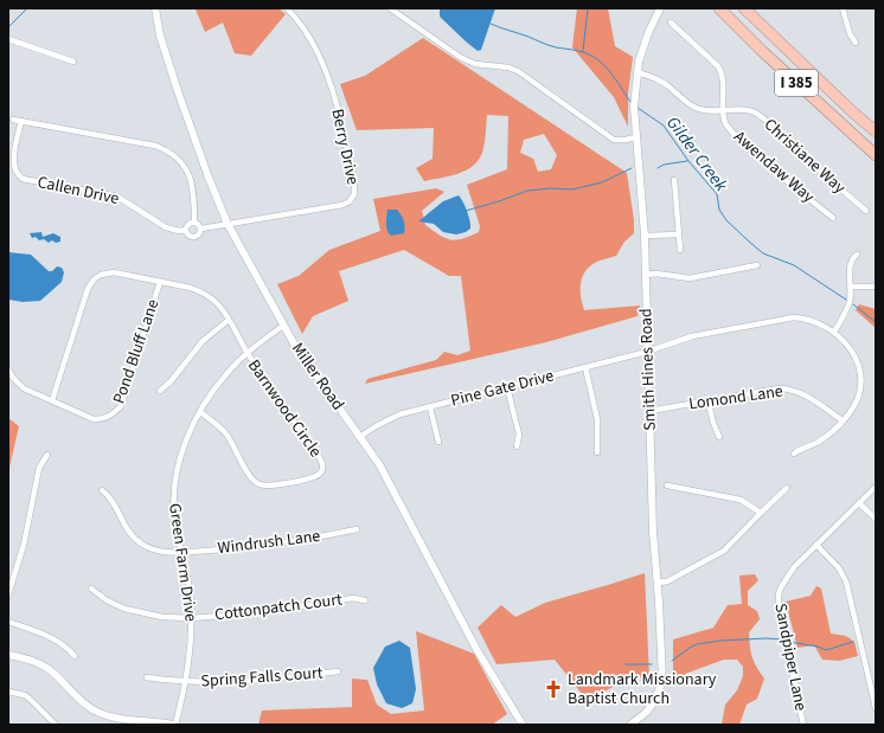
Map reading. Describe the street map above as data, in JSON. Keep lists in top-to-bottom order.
{
  "streets": {
    "highway": ["I 385"],
    "street": [
      "Berry Drive",
      "Christiane Way",
      "Awendaw Way",
      "Callen Drive",
      "Pond Bluff Lane",
      "Smith Hines Road",
      "Miller Road",
      "Pine Gate Drive",
      "Lomond Lane",
      "Barnwood Circle",
      "Windrush Lane",
      "Green Farm Drive",
      "Cottonpatch Court",
      "Sandpiper Lane",
      "Spring Falls Court"
    ]
  },
  "crossings": [
    ["Berry Drive", "Miller Road"],
    ["Christiane Way", "Awendaw Way"],
    ["Christiane Way", "Smith Hines Road"],
    ["Smith Hines Road", "Pine Gate Drive"],
    ["Smith Hines Road", "Lomond Lane"],
    ["Miller Road", "Pine Gate Drive"],
    ["Miller Road", "Green Farm Drive"],
    ["Pine Gate Drive", "Lomond Lane"],
    ["Barnwood Circle", "Green Farm Drive"],
    ["Windrush Lane", "Green Farm Drive"],
    ["Green Farm Drive", "Cottonpatch Court"],
    ["Green Farm Drive", "Spring Falls Court"]
  ],
  "water": ["Gilder Creek"],
  "places": {
    "church": ["Landmark Missionary Baptist Church"]
  }
}
